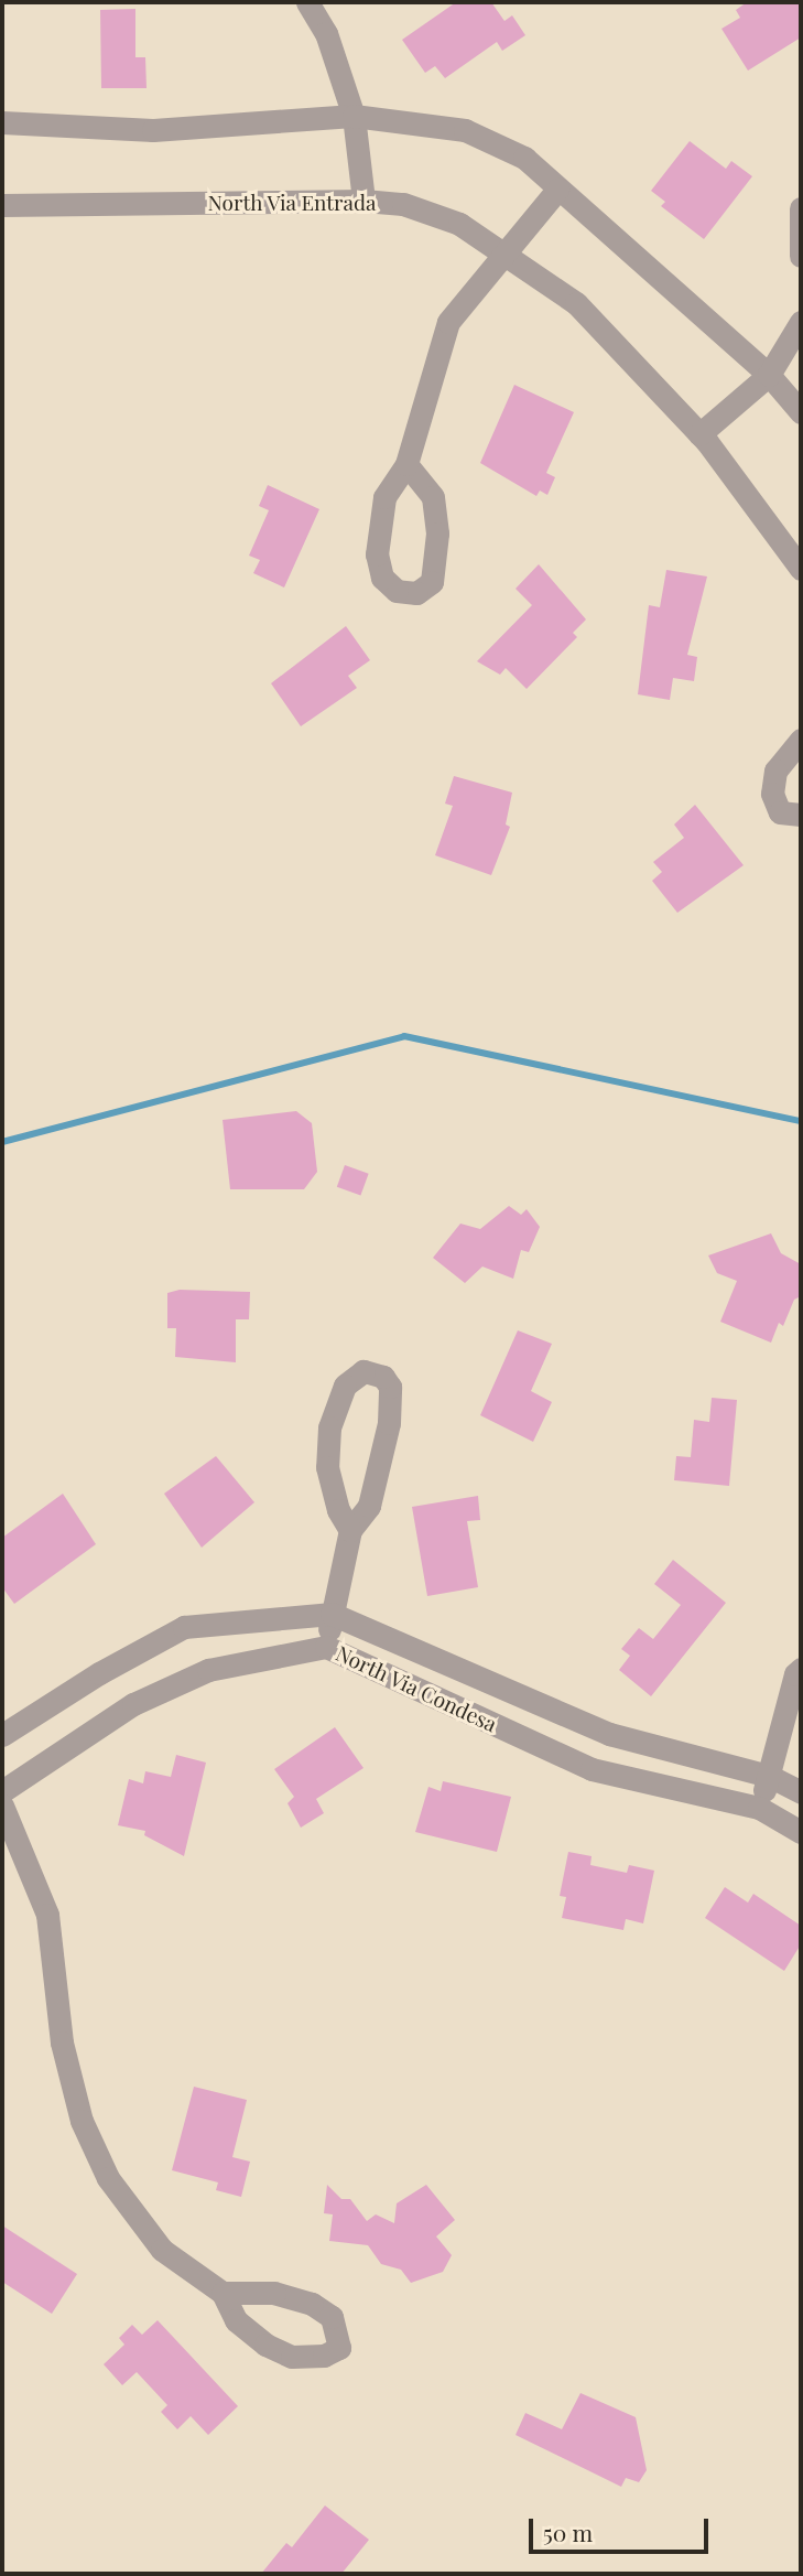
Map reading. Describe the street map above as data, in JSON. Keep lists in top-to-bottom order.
{
  "streets": {
    "street": ["North Via Entrada", "North Via Condesa"]
  },
  "scale_bar": "50 m"
}
